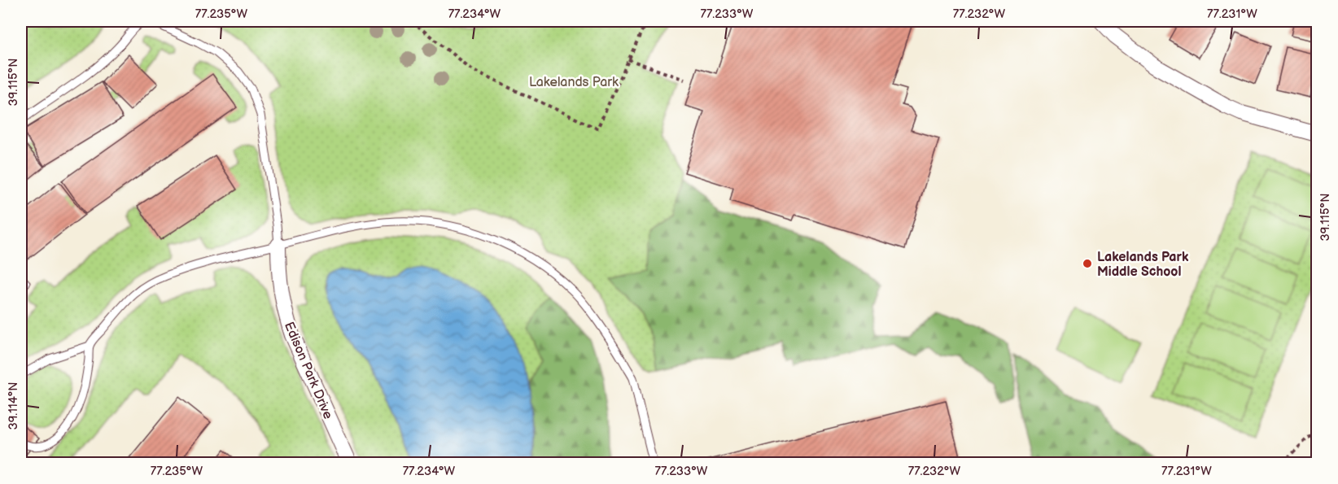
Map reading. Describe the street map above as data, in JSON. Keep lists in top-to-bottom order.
{
  "streets": {
    "street": ["Edison Park Drive"]
  },
  "parks": ["Lakelands Park"],
  "places": ["Lakelands Park Middle School"],
  "coordinates": [
    "77.235°W",
    "77.234°W",
    "77.233°W",
    "77.232°W",
    "77.231°W",
    "39.115°N",
    "39.114°N"
  ]
}
